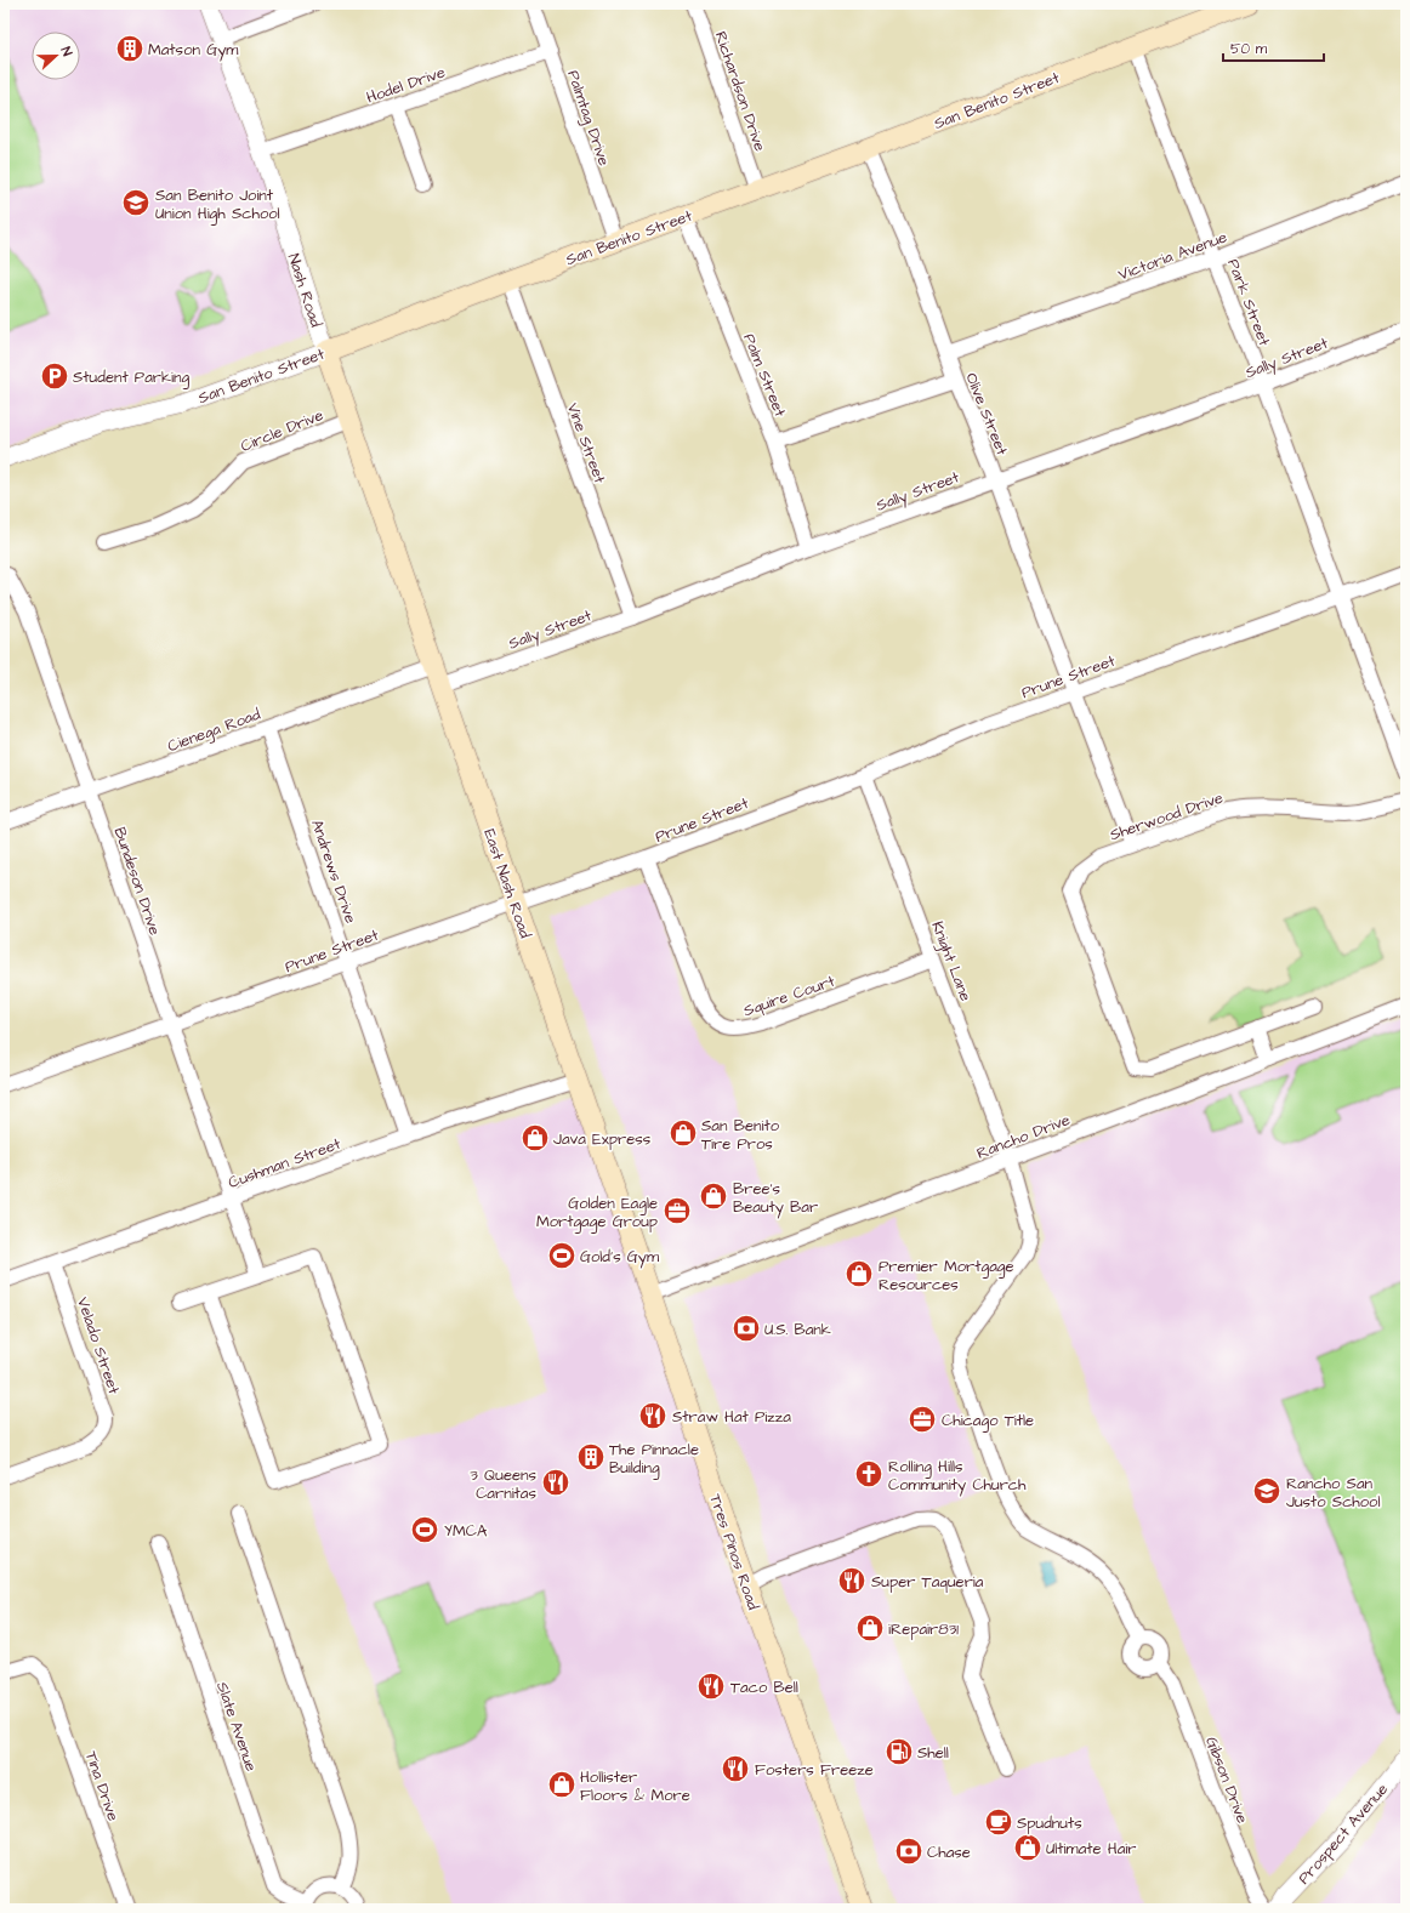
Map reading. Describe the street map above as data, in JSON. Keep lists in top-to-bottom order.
{
  "streets": {
    "main road": [
      "San Benito Street",
      "Nash Road",
      "East Nash Road",
      "Tres Pinos Road"
    ],
    "street": [
      "Hodel Drive",
      "Richardson Drive",
      "Palmtag Drive",
      "Victoria Avenue",
      "Park Street",
      "Sally Street",
      "Palm Street",
      "Olive Street",
      "Circle Drive",
      "Vine Street",
      "Prune Street",
      "Cienega Road",
      "Sherwood Drive",
      "Andrews Drive",
      "Bundeson Drive",
      "Knight Lane",
      "Squire Court",
      "Rancho Drive",
      "Cushman Street",
      "Velado Street",
      "Slate Avenue",
      "Gibson Drive",
      "Tina Drive",
      "Prospect Avenue"
    ]
  },
  "crossings": [
    ["Hodel Drive", "Palmtag Drive"],
    ["Richardson Drive", "San Benito Street"],
    ["San Benito Street", "Palmtag Drive"],
    ["San Benito Street", "Nash Road"],
    ["San Benito Street", "Park Street"],
    ["San Benito Street", "Palm Street"],
    ["San Benito Street", "Olive Street"],
    ["San Benito Street", "Vine Street"],
    ["Victoria Avenue", "Park Street"],
    ["Victoria Avenue", "Olive Street"],
    ["Nash Road", "Sally Street"],
    ["Nash Road", "Circle Drive"],
    ["Nash Road", "Cienega Road"],
    ["Nash Road", "East Nash Road"],
    ["Park Street", "Sally Street"],
    ["Park Street", "Prune Street"],
    ["Sally Street", "Palm Street"],
    ["Sally Street", "Olive Street"],
    ["Sally Street", "Vine Street"],
    ["Sally Street", "Cienega Road"],
    ["Sally Street", "East Nash Road"],
    ["Olive Street", "Prune Street"],
    ["Olive Street", "Sherwood Drive"],
    ["Prune Street", "Andrews Drive"],
    ["Prune Street", "Bundeson Drive"],
    ["Prune Street", "East Nash Road"],
    ["Prune Street", "Knight Lane"],
    ["Prune Street", "Squire Court"],
    ["Cienega Road", "Andrews Drive"],
    ["Cienega Road", "Bundeson Drive"],
    ["Cienega Road", "East Nash Road"],
    ["Andrews Drive", "Cushman Street"],
    ["Bundeson Drive", "Cushman Street"],
    ["East Nash Road", "Cushman Street"],
    ["East Nash Road", "Tres Pinos Road"],
    ["Knight Lane", "Squire Court"],
    ["Knight Lane", "Rancho Drive"],
    ["Rancho Drive", "Tres Pinos Road"],
    ["Cushman Street", "Velado Street"],
    ["Cushman Street", "Tres Pinos Road"]
  ],
  "places": {
    "building": ["Matson Gym", "The Pinnacle Building"],
    "school or university": ["San Benito Joint Union High School", "Rancho San Justo School"],
    "parking": ["Student Parking"],
    "shop": [
      "San Benito Tire Pros",
      "Java Express",
      "Bree's Beauty Bar",
      "Premier Mortgage Resources",
      "iRepair831",
      "Hollister Floors & More",
      "Ultimate Hair"
    ],
    "office": ["Golden Eagle Mortgage Group", "Chicago Title"],
    "sports": ["Gold's Gym", "YMCA"],
    "bank": ["U.S. Bank", "Chase"],
    "restaurant": [
      "Straw Hat Pizza",
      "3 Queens Carnitas",
      "Super Taqueria",
      "Taco Bell",
      "Fosters Freeze"
    ],
    "church": ["Rolling Hills Community Church"],
    "fuel station": ["Shell"],
    "cafe": ["Spudnuts"]
  },
  "scale_bar": "50 m",
  "north": "right"
}
